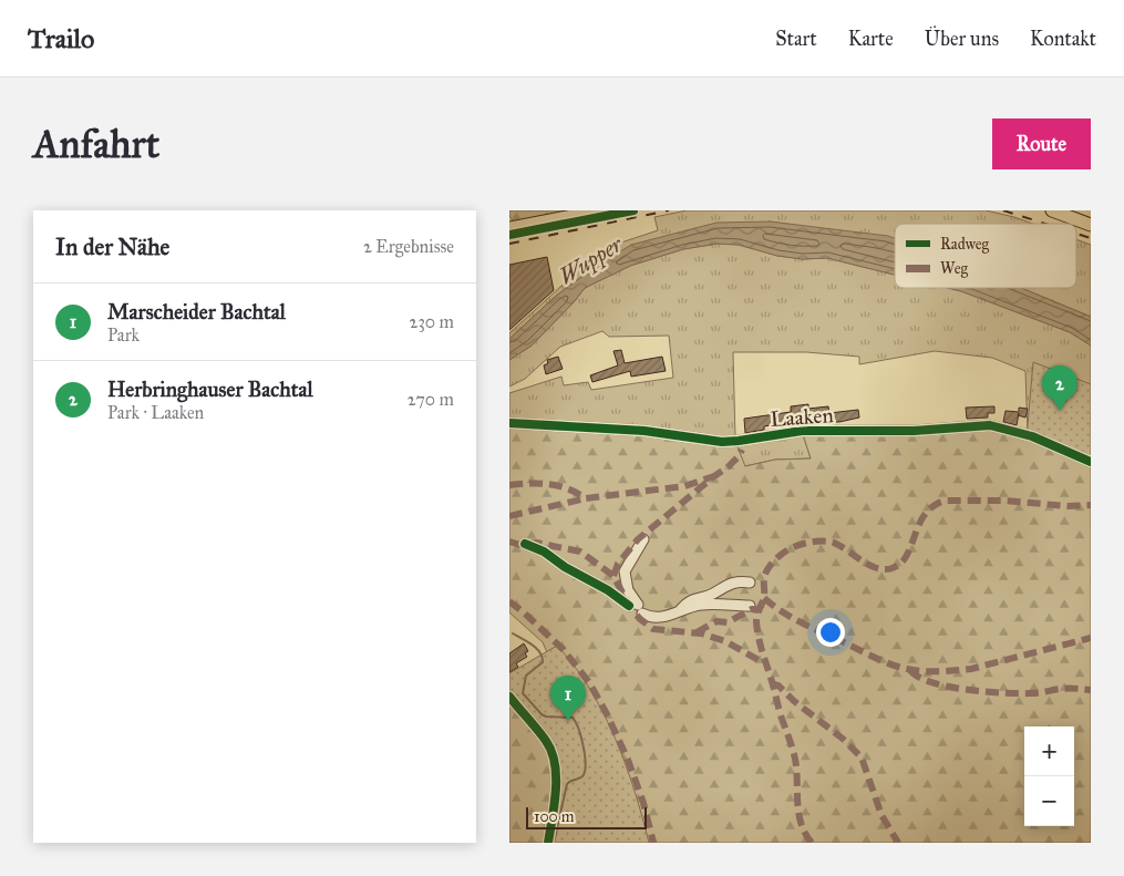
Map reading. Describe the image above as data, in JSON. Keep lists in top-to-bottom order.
{
  "streets": {
    "street": ["Laaken"]
  },
  "water": ["Wupper"],
  "legend": ["Radweg", "Weg"],
  "scale_bar": "100 m",
  "page": {
    "header": "Trailo",
    "nav": [
      "Start",
      "Karte",
      "Über uns",
      "Kontakt"
    ],
    "buttons": "Route",
    "title": "Anfahrt",
    "heading": ["In der Nähe", "2 Ergebnisse"],
    "list": [
      {
        "mark": "1",
        "name": "Marscheider Bachtal",
        "note": "Park",
        "value": "230 m"
      },
      {
        "mark": "2",
        "name": "Herbringhauser Bachtal",
        "note": "Park · Laaken",
        "value": "270 m"
      }
    ],
    "pins": ["2", "1"],
    "map_buttons": ["+", "−"],
    "scale": "100 m"
  }
}
